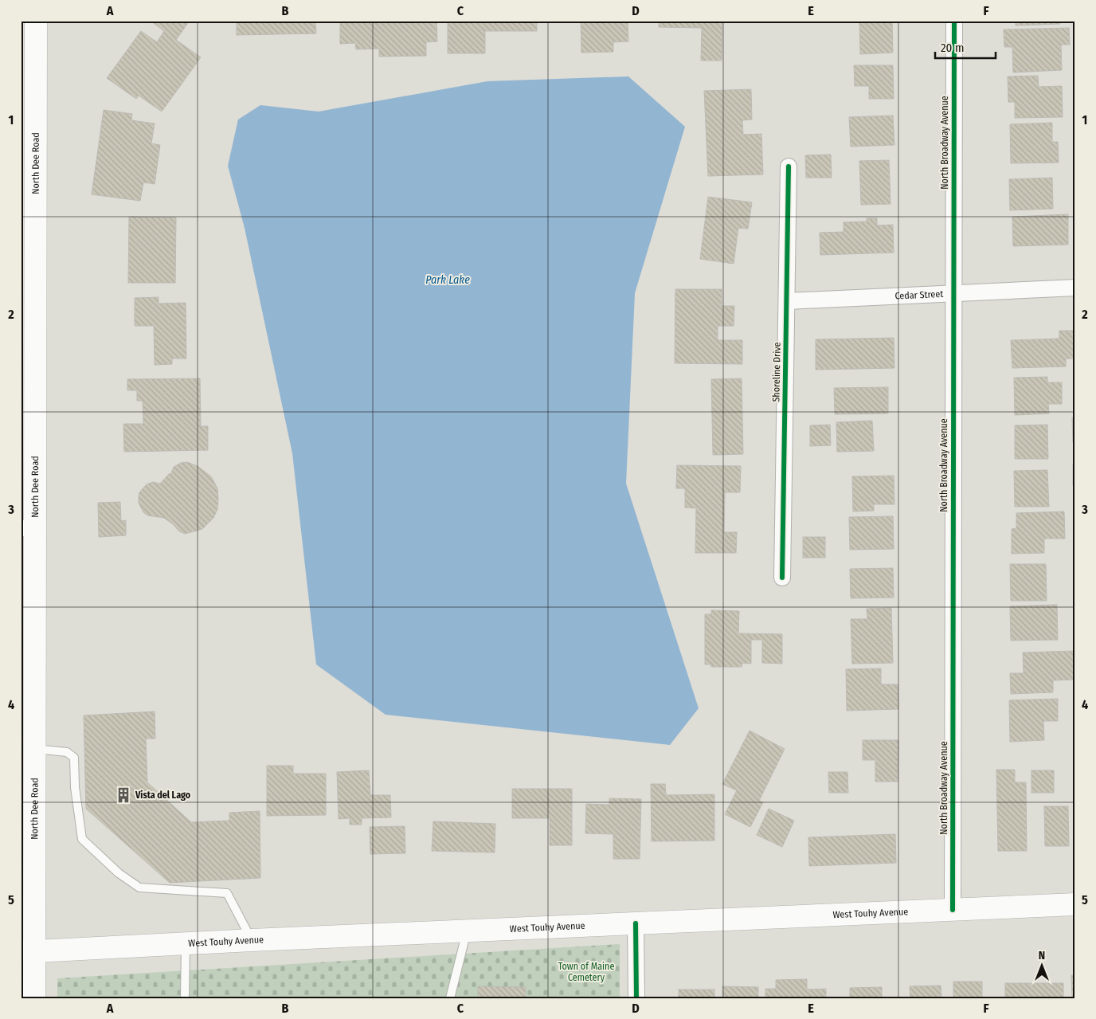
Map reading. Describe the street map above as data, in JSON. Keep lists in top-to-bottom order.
{
  "streets": {
    "main road": ["North Dee Road", "West Touhy Avenue"],
    "street": ["North Broadway Avenue", "Cedar Street", "Shoreline Drive"]
  },
  "crossings": [
    ["North Broadway Avenue", "Cedar Street"],
    ["North Broadway Avenue", "West Touhy Avenue"],
    ["North Dee Road", "West Touhy Avenue"],
    ["Cedar Street", "Shoreline Drive"]
  ],
  "water": ["Park Lake"],
  "parks": ["Town of Maine Cemetery"],
  "places": {
    "building": ["Vista del Lago"]
  },
  "scale_bar": "20 m",
  "north": "top",
  "grid": {
    "columns": [
      "A",
      "B",
      "C",
      "D",
      "E",
      "F"
    ],
    "rows": [
      "1",
      "2",
      "3",
      "4",
      "5"
    ]
  }
}
